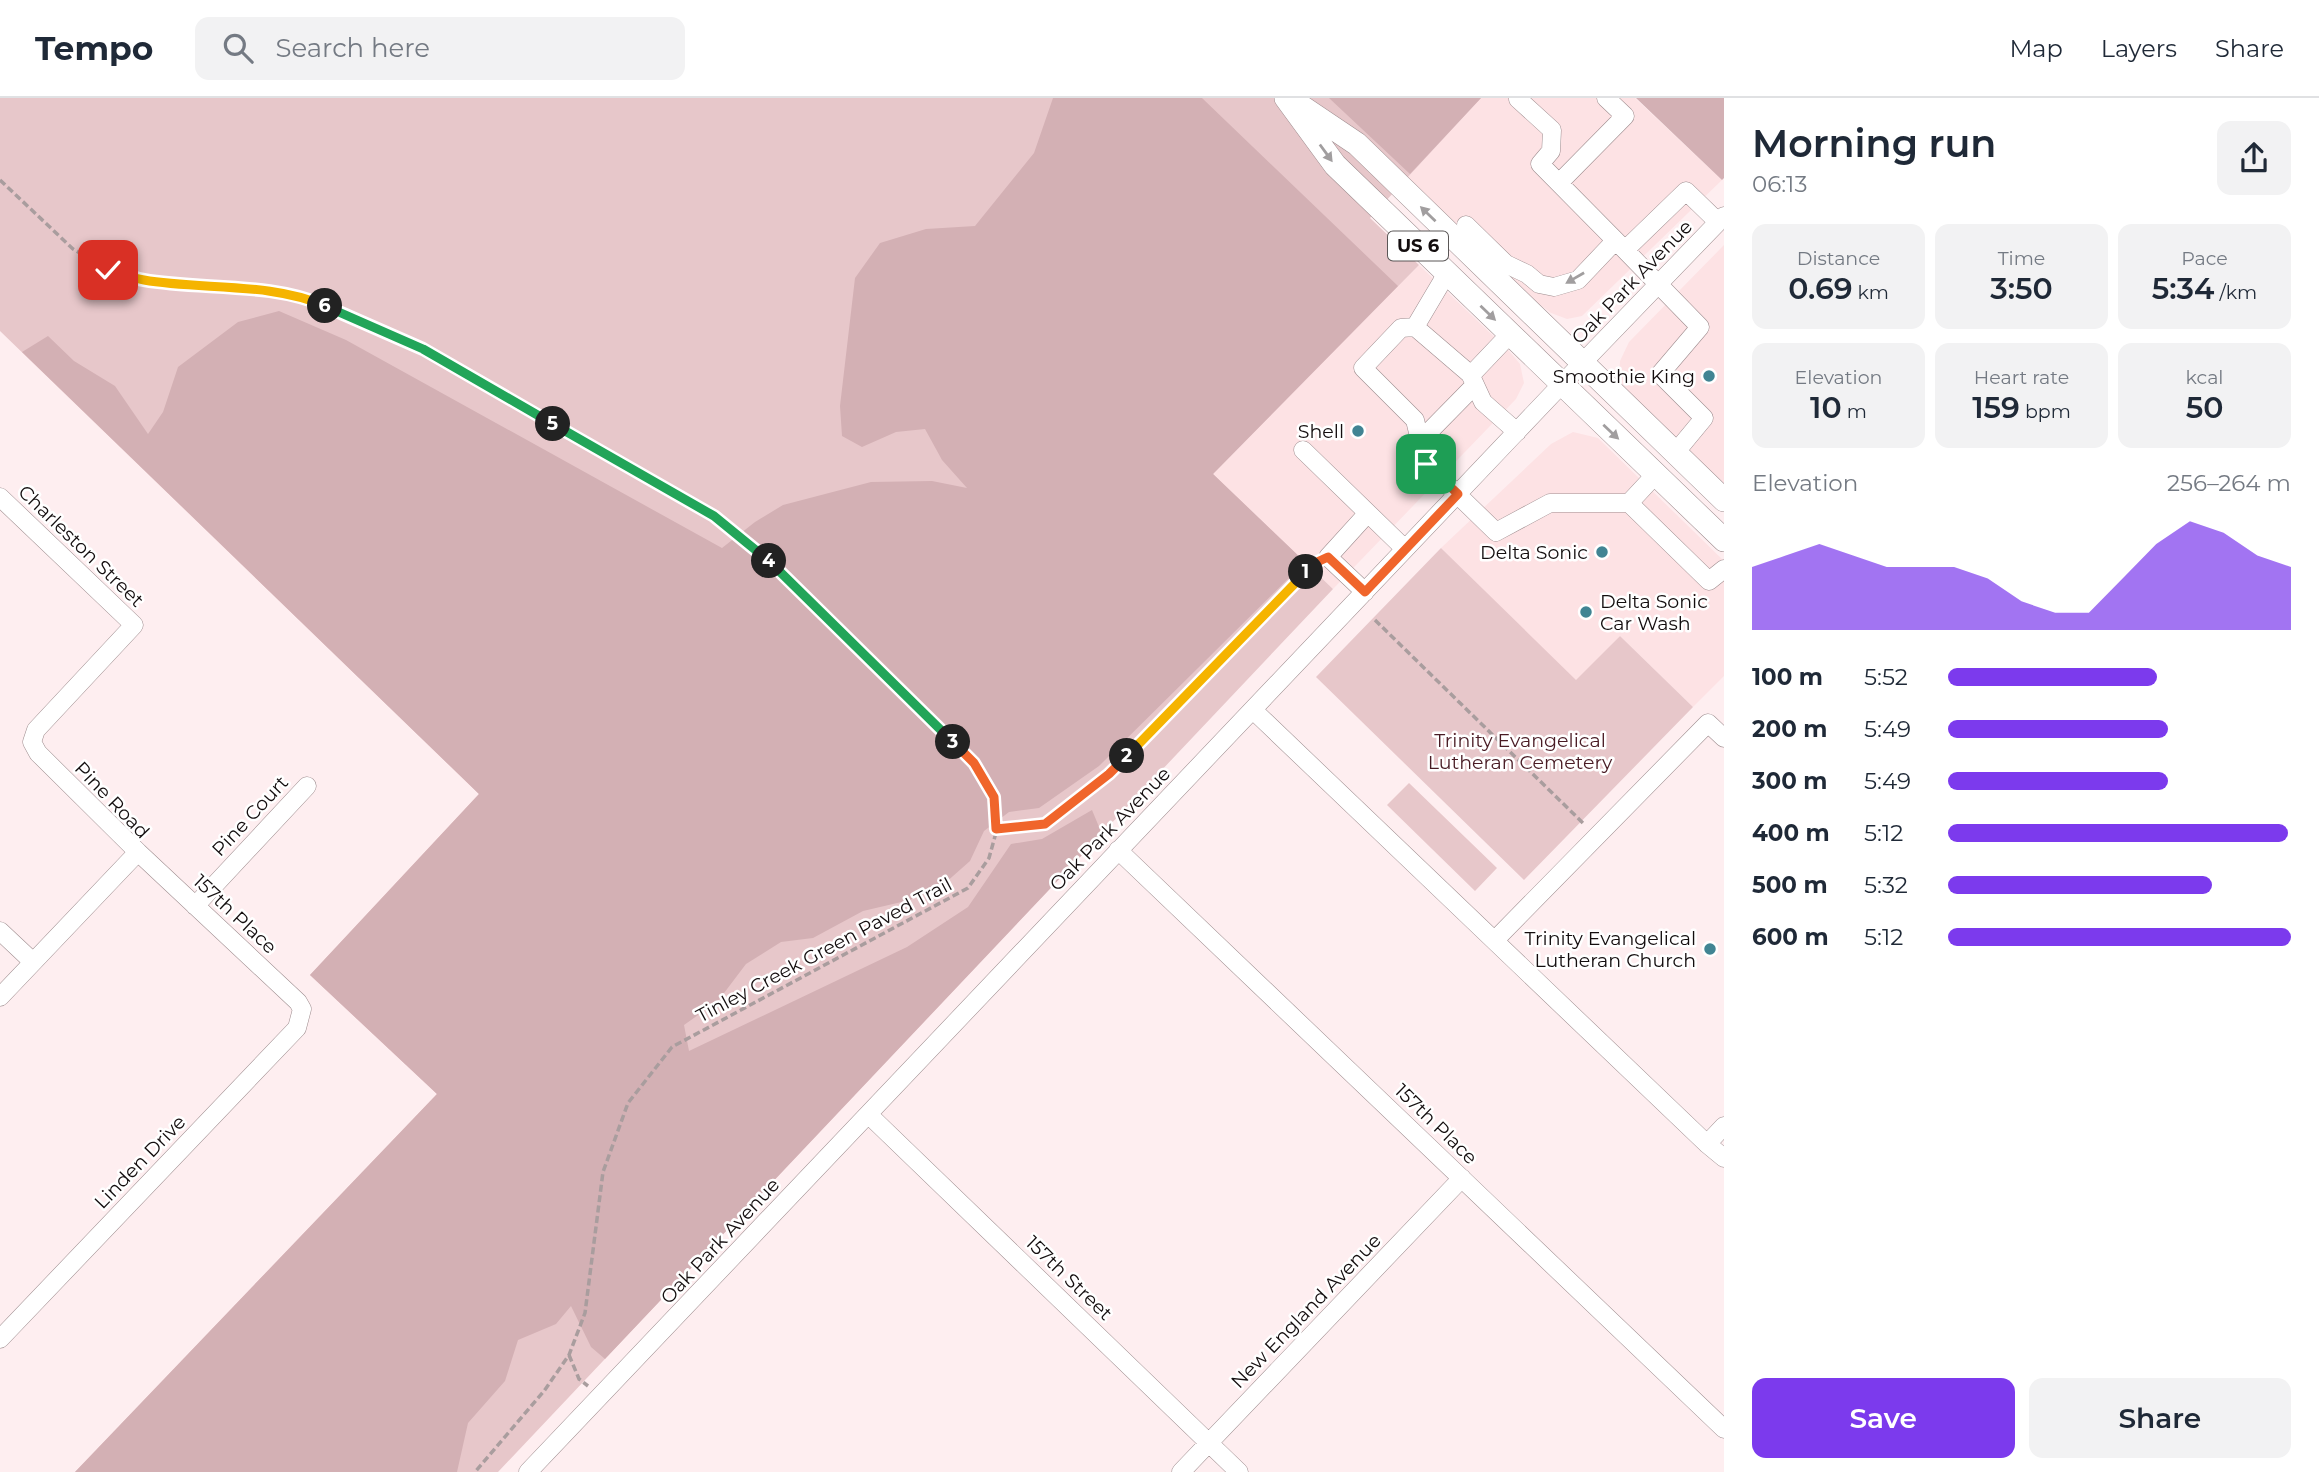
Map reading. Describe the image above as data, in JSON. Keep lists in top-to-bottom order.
{
  "streets": {
    "main road": ["US 6"],
    "street": [
      "Oak Park Avenue",
      "Charleston Street",
      "Pine Road",
      "Pine Court",
      "157th Place",
      "Linden Drive",
      "157th Street",
      "New England Avenue"
    ],
    "path": ["Tinley Creek Green Paved Trail"]
  },
  "crossings": [
    ["US 6", "Oak Park Avenue"],
    ["Oak Park Avenue", "157th Place"],
    ["Oak Park Avenue", "157th Street"],
    ["Charleston Street", "Pine Road"],
    ["Pine Road", "157th Place"],
    ["Pine Court", "157th Place"],
    ["157th Place", "Linden Drive"],
    ["157th Place", "New England Avenue"],
    ["157th Street", "New England Avenue"]
  ],
  "parks": ["Trinity Evangelical Lutheran Cemetery"],
  "places": [
    "Smoothie King",
    "Shell",
    "Delta Sonic",
    "Delta Sonic Car Wash",
    "Trinity Evangelical Lutheran Church"
  ],
  "page": {
    "header": "Tempo",
    "search": "Search here",
    "nav": ["Map", "Layers", "Share"],
    "heading": ["Morning run", "06:13"],
    "stats": [
      ["Distance", "0.69 km"],
      ["Time", "3:50"],
      ["Pace", "5:34 /km"],
      ["Elevation", "10 m"],
      ["Heart rate", "159 bpm"],
      ["kcal", "50"]
    ],
    "pins": [
      "6",
      "5",
      "4",
      "1",
      "3",
      "2"
    ],
    "chart": ["Elevation", "256–264 m"],
    "list": [
      {
        "name": "100 m",
        "note": "5:52"
      },
      {
        "name": "200 m",
        "note": "5:49"
      },
      {
        "name": "300 m",
        "note": "5:49"
      },
      {
        "name": "400 m",
        "note": "5:12"
      },
      {
        "name": "500 m",
        "note": "5:32"
      },
      {
        "name": "600 m",
        "note": "5:12"
      }
    ],
    "buttons": ["Save", "Share"]
  }
}
